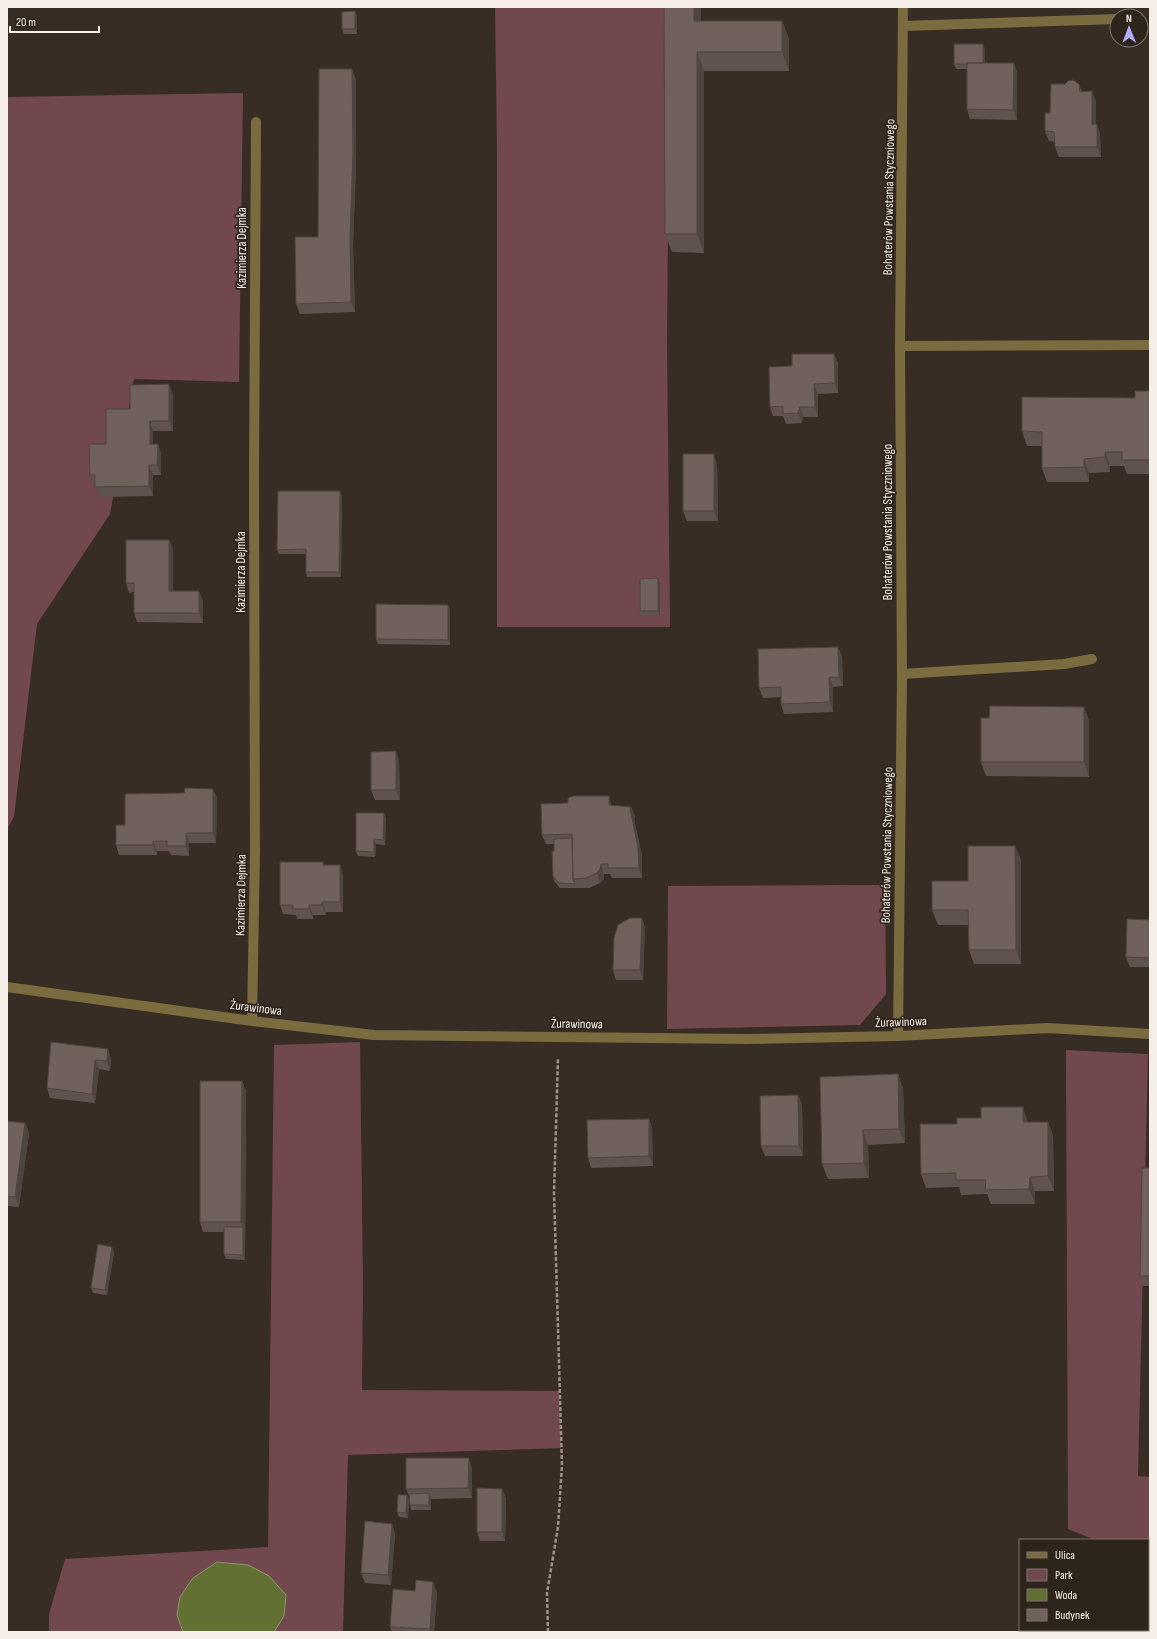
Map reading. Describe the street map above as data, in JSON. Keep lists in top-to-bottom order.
{
  "streets": {
    "street": ["Bohaterów Powstania Styczniowego", "Kazimierza Dejmka", "Żurawinowa"]
  },
  "crossings": [
    ["Bohaterów Powstania Styczniowego", "Żurawinowa"],
    ["Kazimierza Dejmka", "Żurawinowa"]
  ],
  "legend": [
    "Ulica",
    "Park",
    "Woda",
    "Budynek"
  ],
  "scale_bar": "20 m",
  "north": "top"
}
